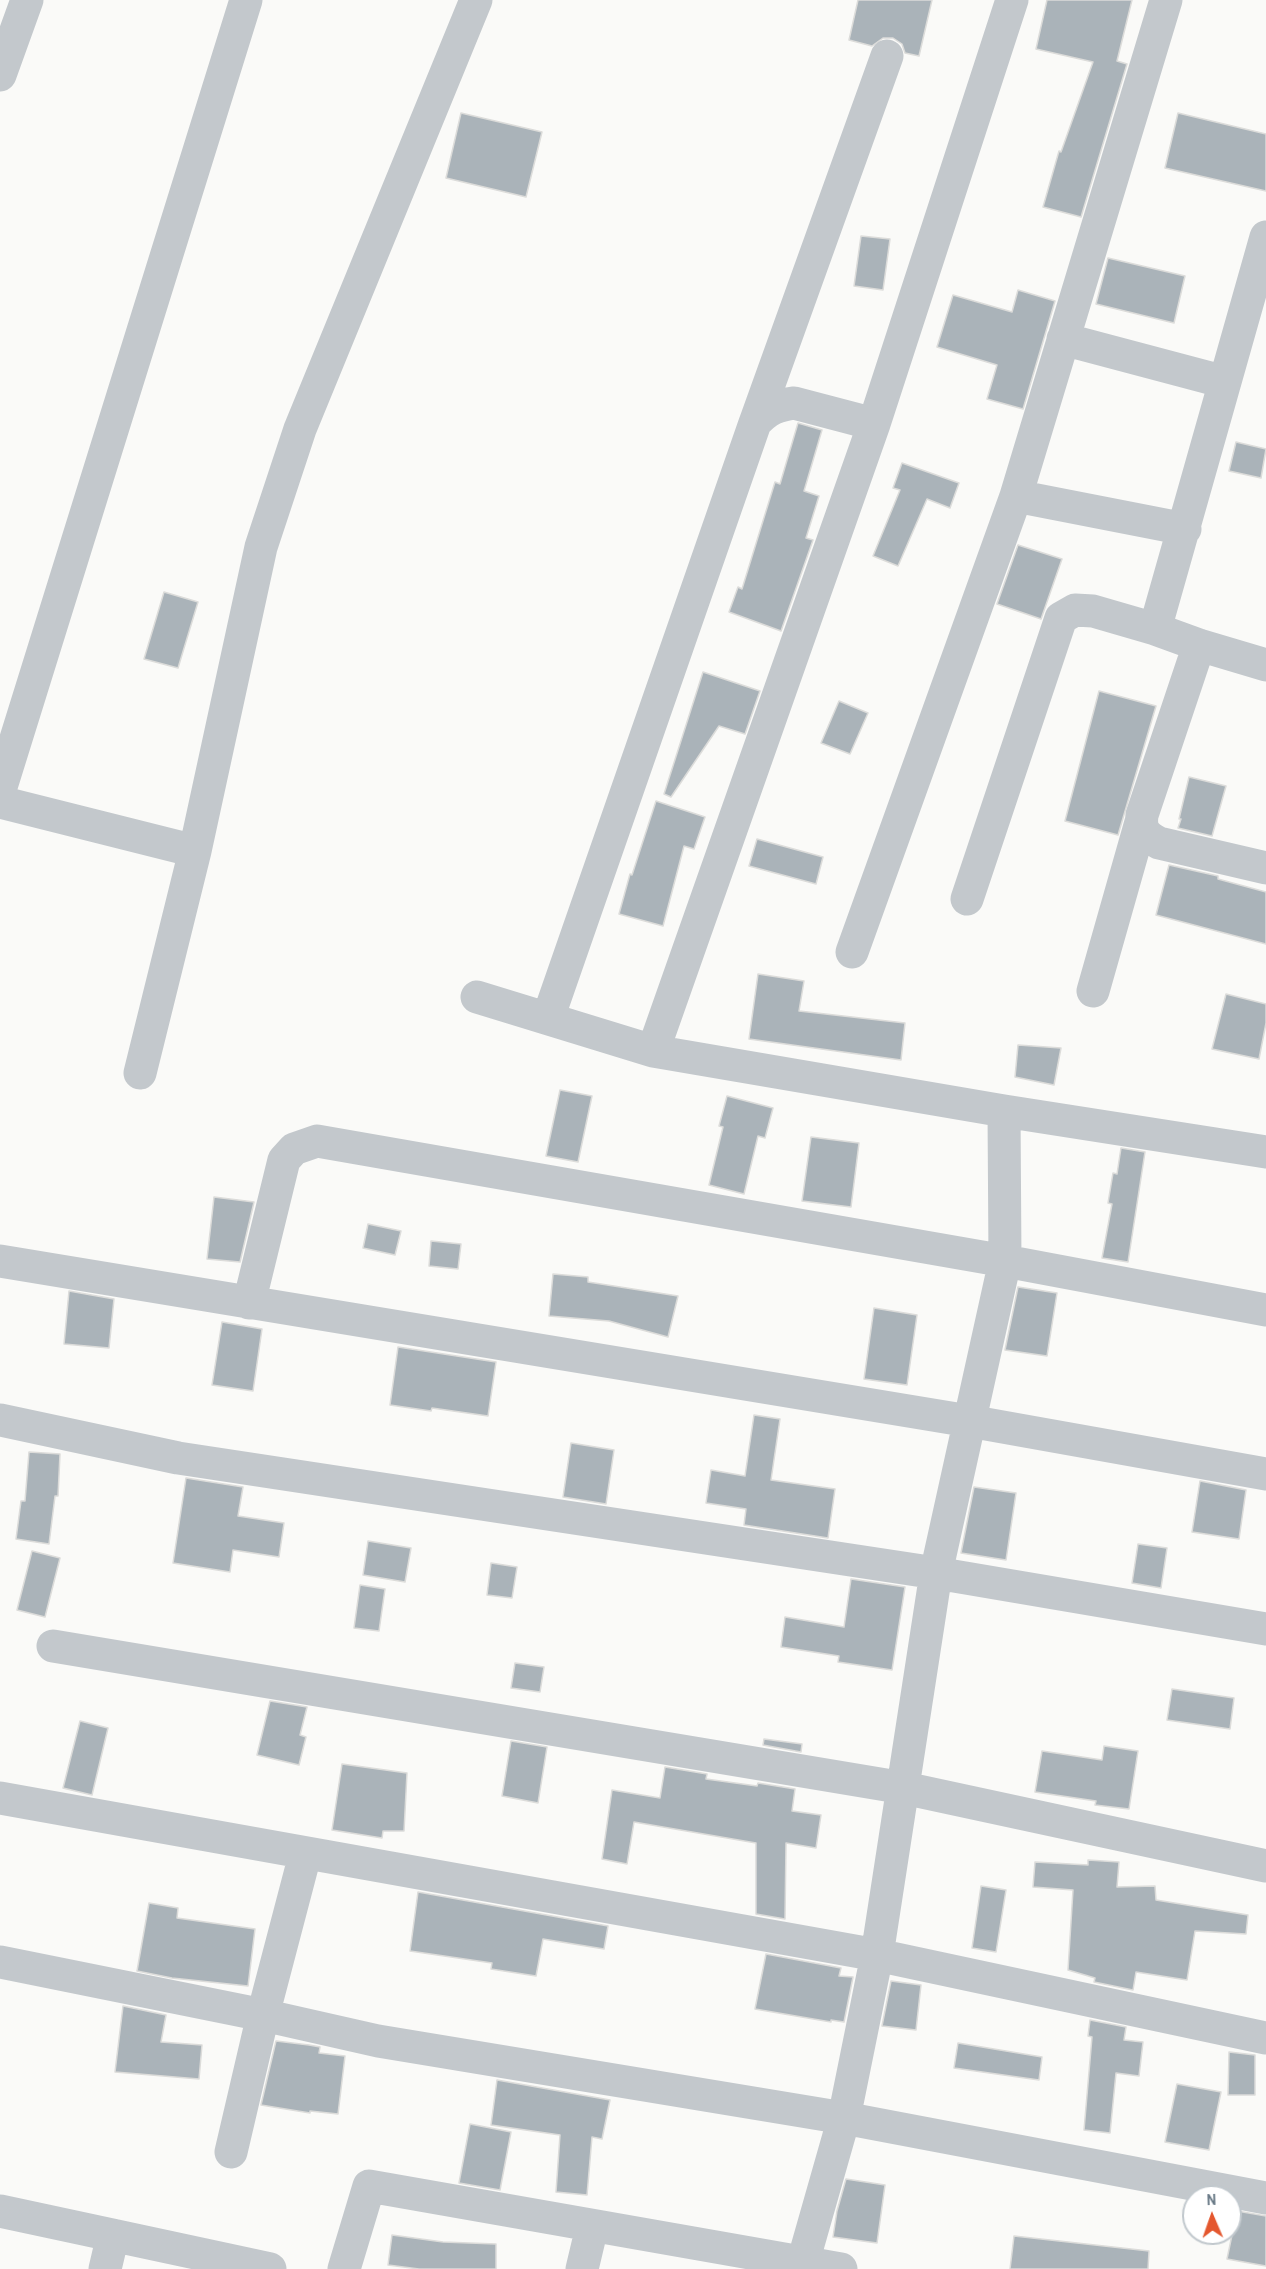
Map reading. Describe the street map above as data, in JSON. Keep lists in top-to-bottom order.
{
  "north": "top"
}
